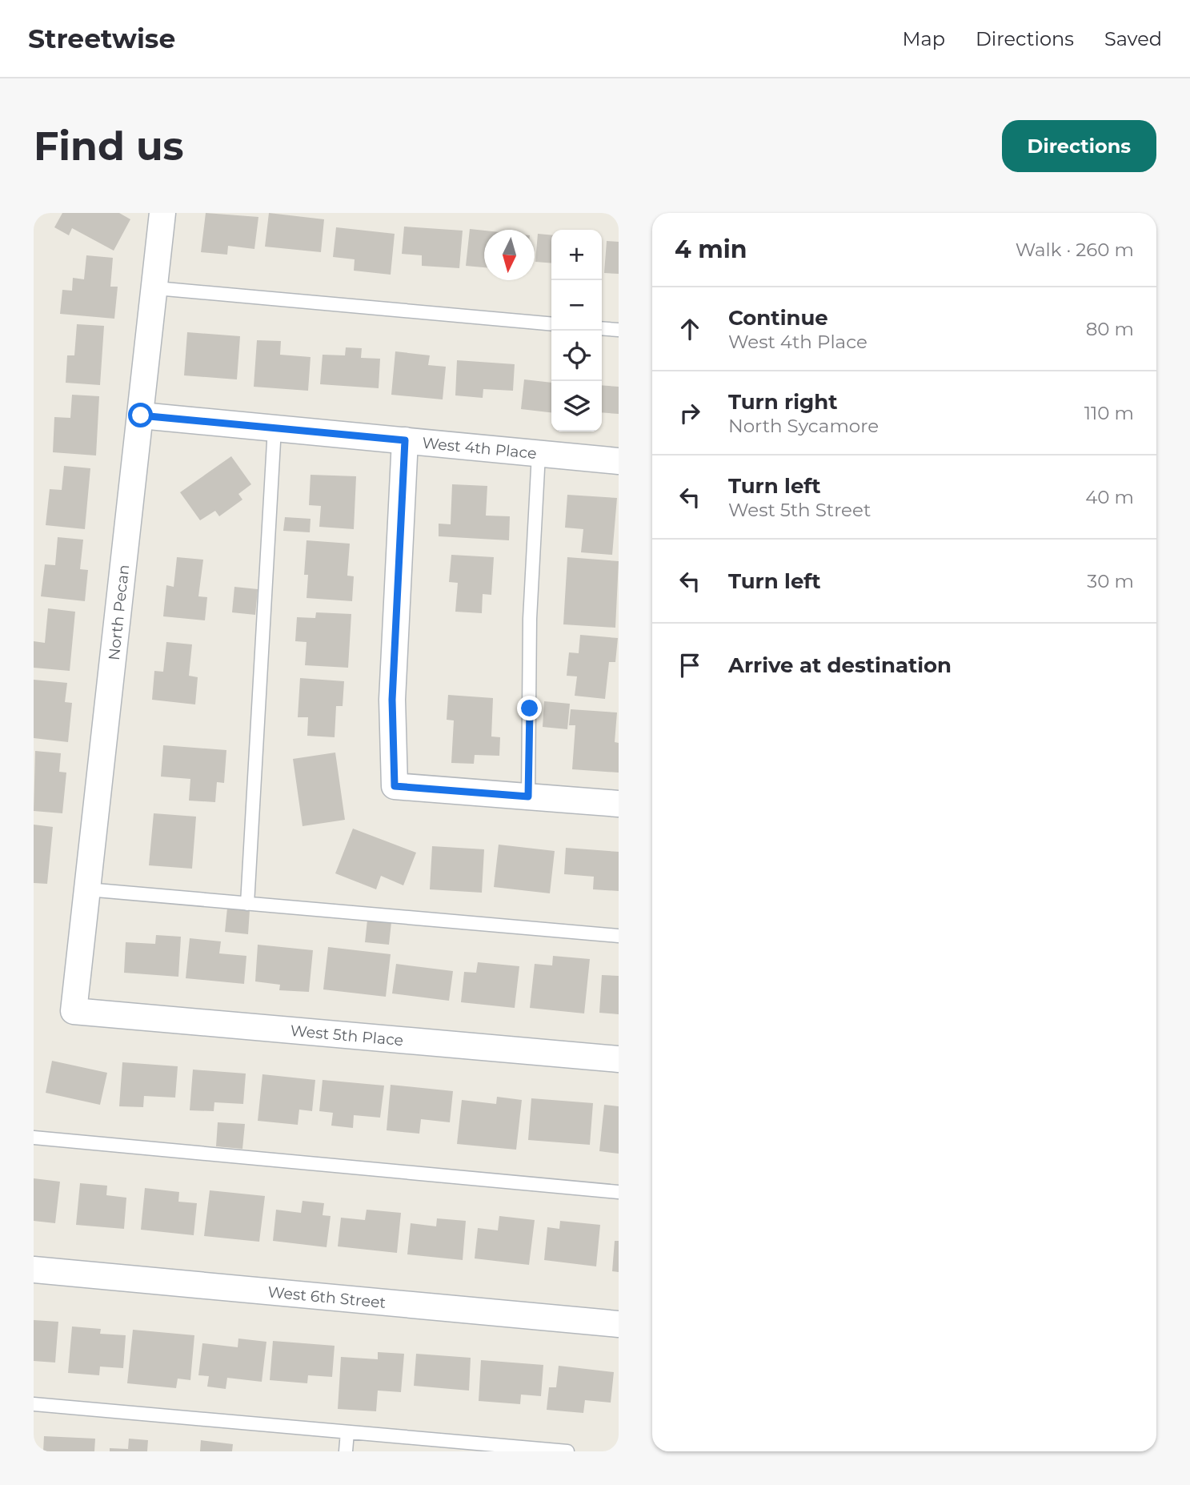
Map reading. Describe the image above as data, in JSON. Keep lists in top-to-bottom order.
{
  "streets": {
    "street": [
      "West 4th Place",
      "North Pecan",
      "West 5th Place",
      "West 6th Street"
    ]
  },
  "crossings": [
    ["West 4th Place", "North Pecan"],
    ["North Pecan", "West 5th Place"]
  ],
  "north": "bottom",
  "page": {
    "header": "Streetwise",
    "nav": ["Map", "Directions", "Saved"],
    "buttons": "Directions",
    "title": "Find us",
    "heading": ["4 min", "Walk · 260 m"],
    "map_buttons": ["+", "−"],
    "list": [
      ["Continue", "West 4th Place", "80 m"],
      ["Turn right", "North Sycamore", "110 m"],
      ["Turn left", "West 5th Street", "40 m"],
      ["Turn left", "30 m"],
      "Arrive at destination"
    ]
  }
}
